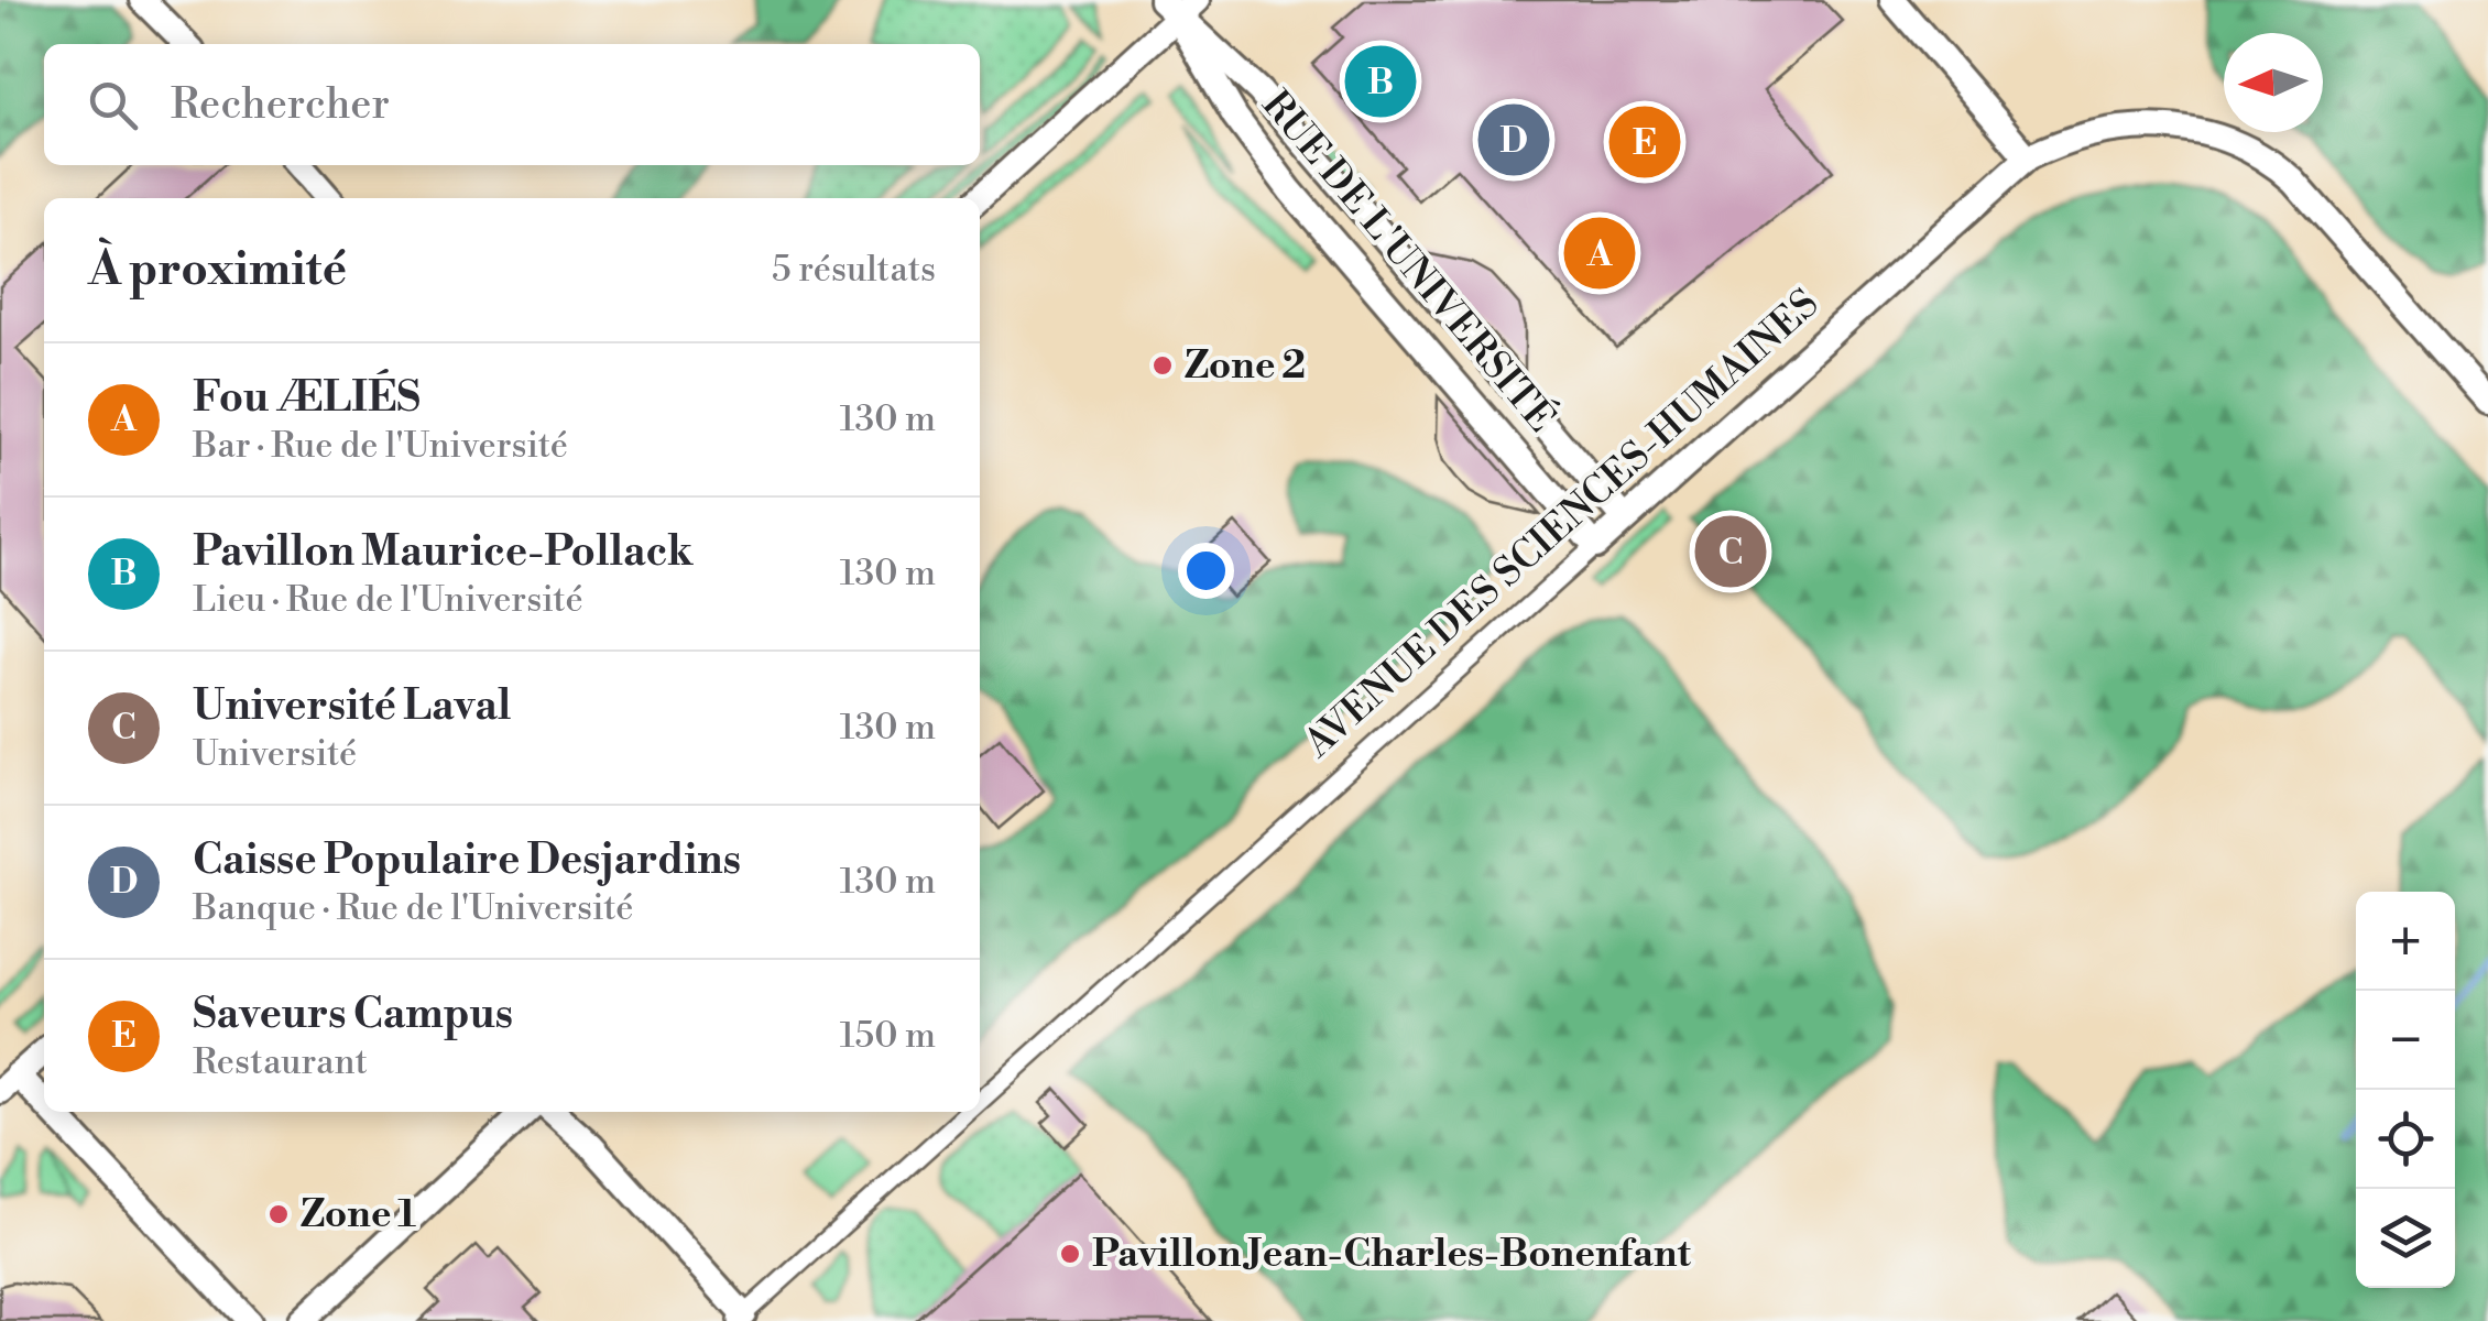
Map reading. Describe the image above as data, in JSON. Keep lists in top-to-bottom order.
{
  "streets": {
    "street": ["RUE DE L'UNIVERSITÉ", "AVENUE DES SCIENCES-HUMAINES"]
  },
  "crossings": [
    ["RUE DE L'UNIVERSITÉ", "AVENUE DES SCIENCES-HUMAINES"]
  ],
  "places": ["Zone 2", "Zone 1", "Pavillon Jean-Charles-Bonenfant"],
  "north": "left",
  "page": {
    "pins": [
      "B",
      "D",
      "E",
      "A",
      "C"
    ],
    "search": "Rechercher",
    "heading": ["À proximité", "5 résultats"],
    "list": [
      {
        "mark": "A",
        "name": "Fou ÆLIÉS",
        "note": "Bar · Rue de l'Université",
        "value": "130 m"
      },
      {
        "mark": "B",
        "name": "Pavillon Maurice-Pollack",
        "note": "Lieu · Rue de l'Université",
        "value": "130 m"
      },
      {
        "mark": "C",
        "name": "Université Laval",
        "note": "Université",
        "value": "130 m"
      },
      {
        "mark": "D",
        "name": "Caisse Populaire Desjardins",
        "note": "Banque · Rue de l'Université",
        "value": "130 m"
      },
      {
        "mark": "E",
        "name": "Saveurs Campus",
        "note": "Restaurant",
        "value": "150 m"
      }
    ],
    "map_buttons": ["+", "−"]
  }
}
